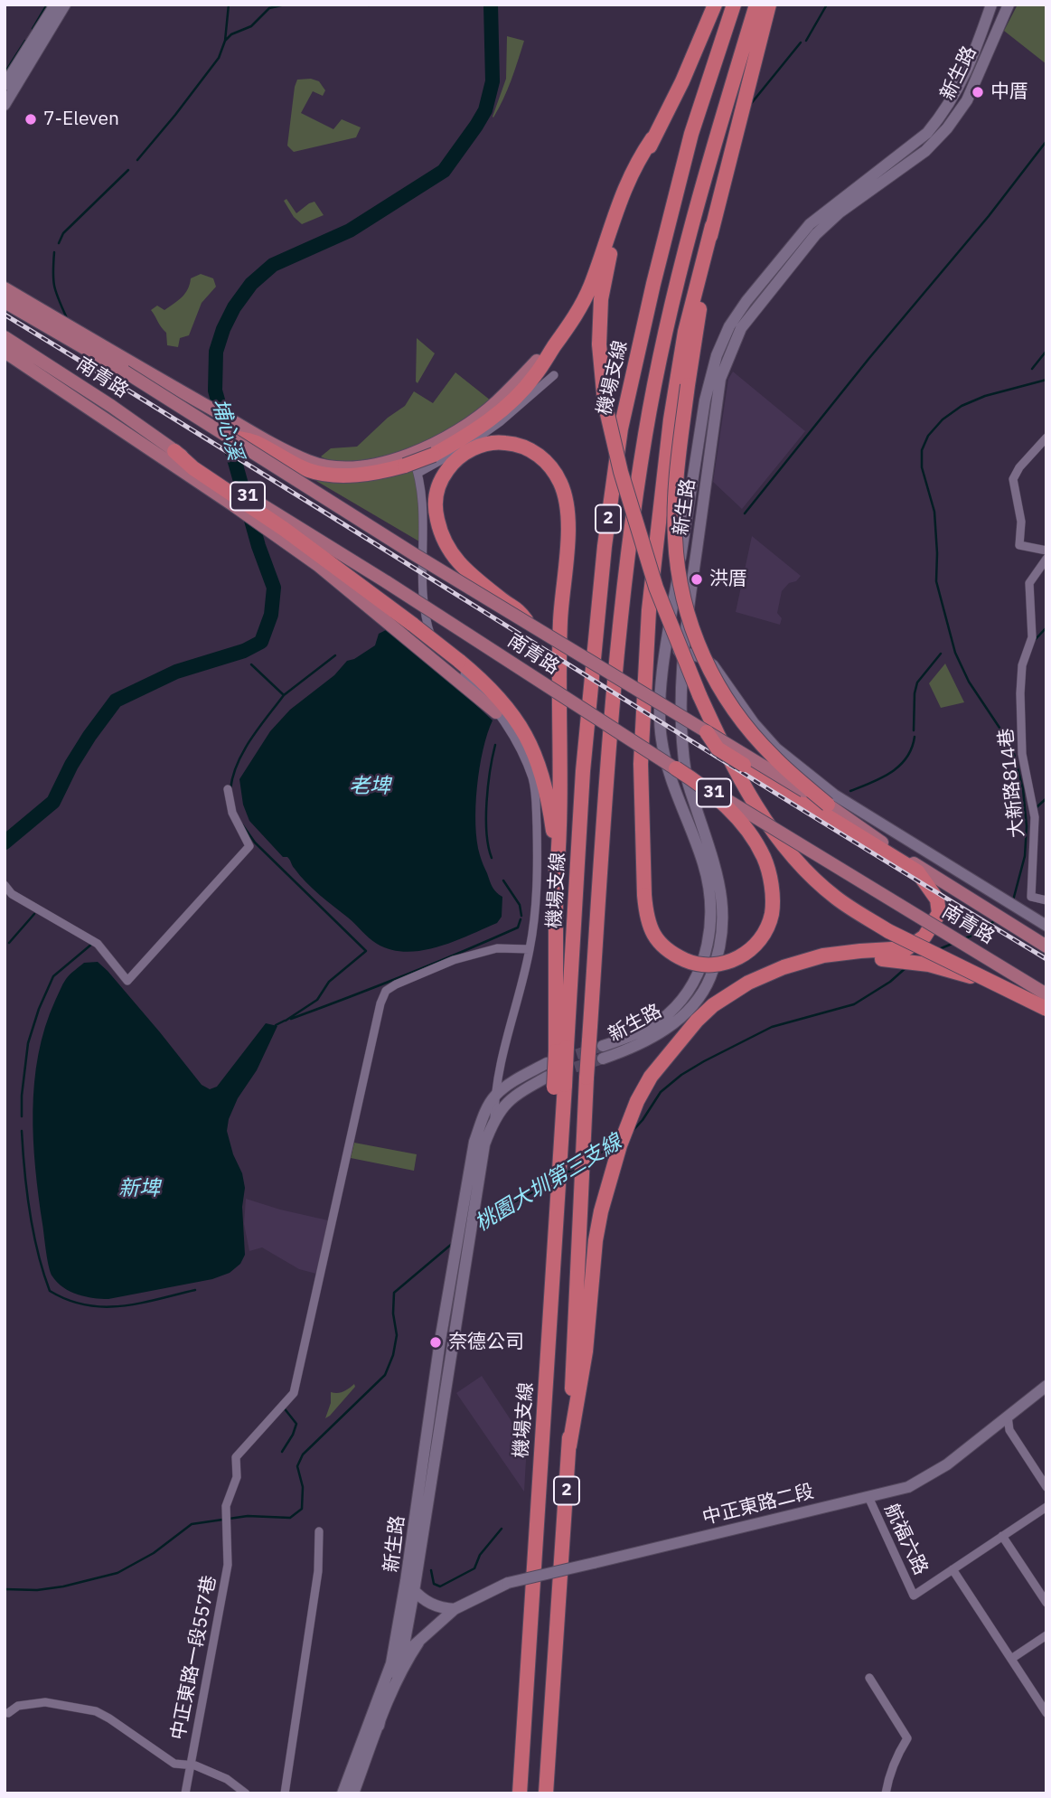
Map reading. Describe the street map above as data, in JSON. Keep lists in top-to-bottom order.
{
  "streets": {
    "highway": ["機場支線", "2"],
    "main road": [
      "新生路",
      "南青路",
      "31",
      "中正東路二段"
    ],
    "street": ["大新路814巷", "航福六路", "中正東路一段557巷"]
  },
  "crossings": [
    ["新生路", "機場支線"],
    ["新生路", "2"],
    ["中正東路二段", "航福六路"]
  ],
  "water": [
    "埔心溪",
    "老埤",
    "桃園大圳第三支線",
    "新埤"
  ],
  "places": [
    "中厝",
    "7-Eleven",
    "洪厝",
    "奈德公司"
  ]
}
